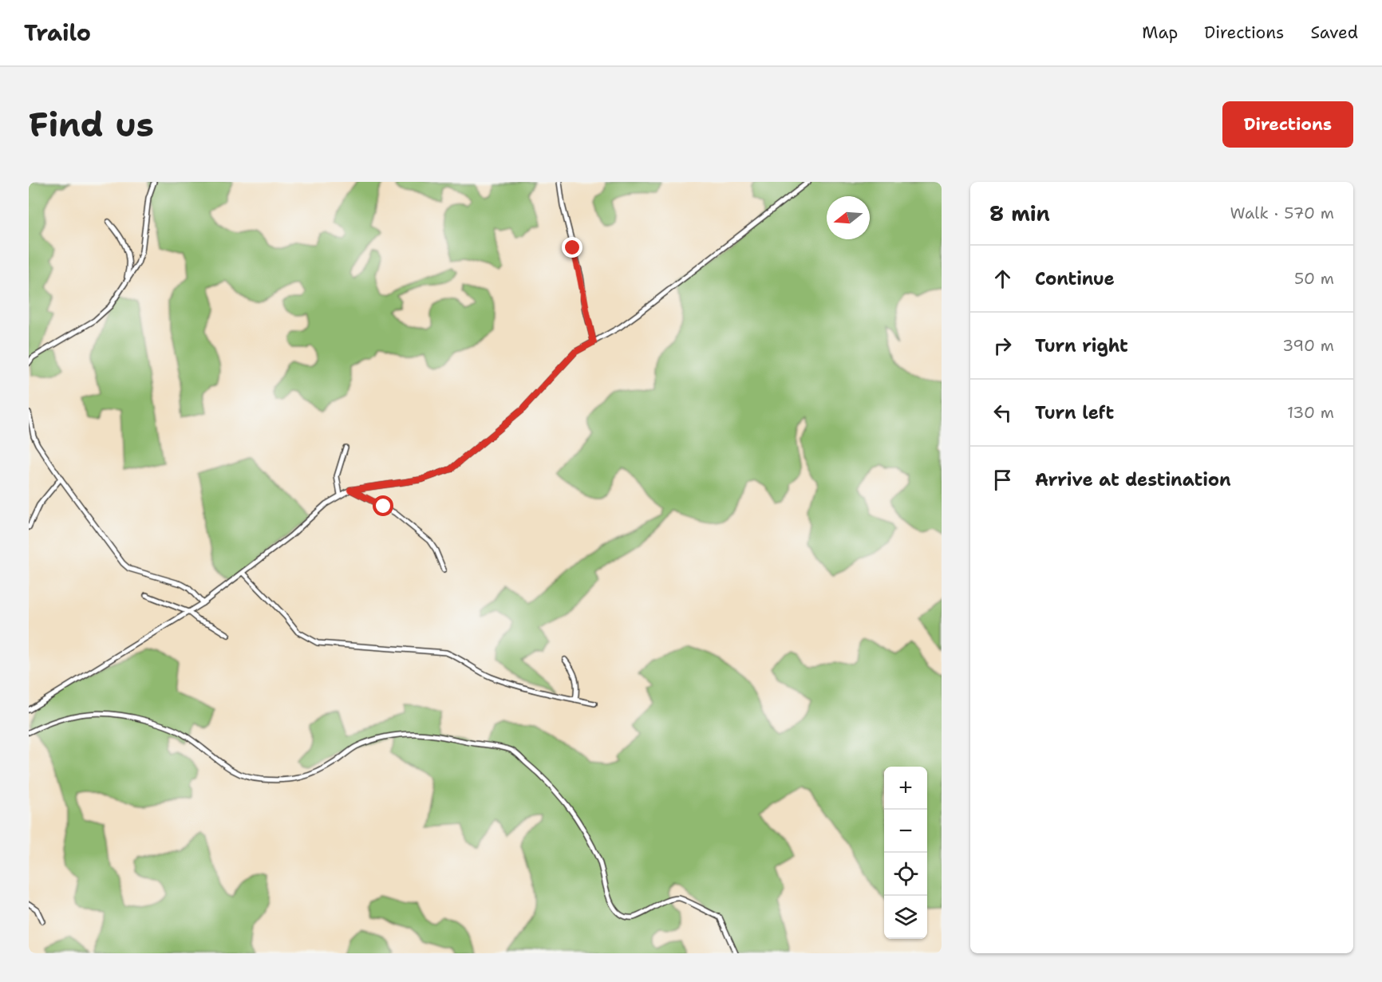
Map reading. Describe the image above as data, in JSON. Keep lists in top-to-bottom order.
{
  "north": "left",
  "page": {
    "header": "Trailo",
    "nav": ["Map", "Directions", "Saved"],
    "buttons": "Directions",
    "title": "Find us",
    "heading": ["8 min", "Walk · 570 m"],
    "list": [
      ["Continue", "50 m"],
      ["Turn right", "390 m"],
      ["Turn left", "130 m"],
      "Arrive at destination"
    ],
    "map_buttons": ["+", "−"]
  }
}
